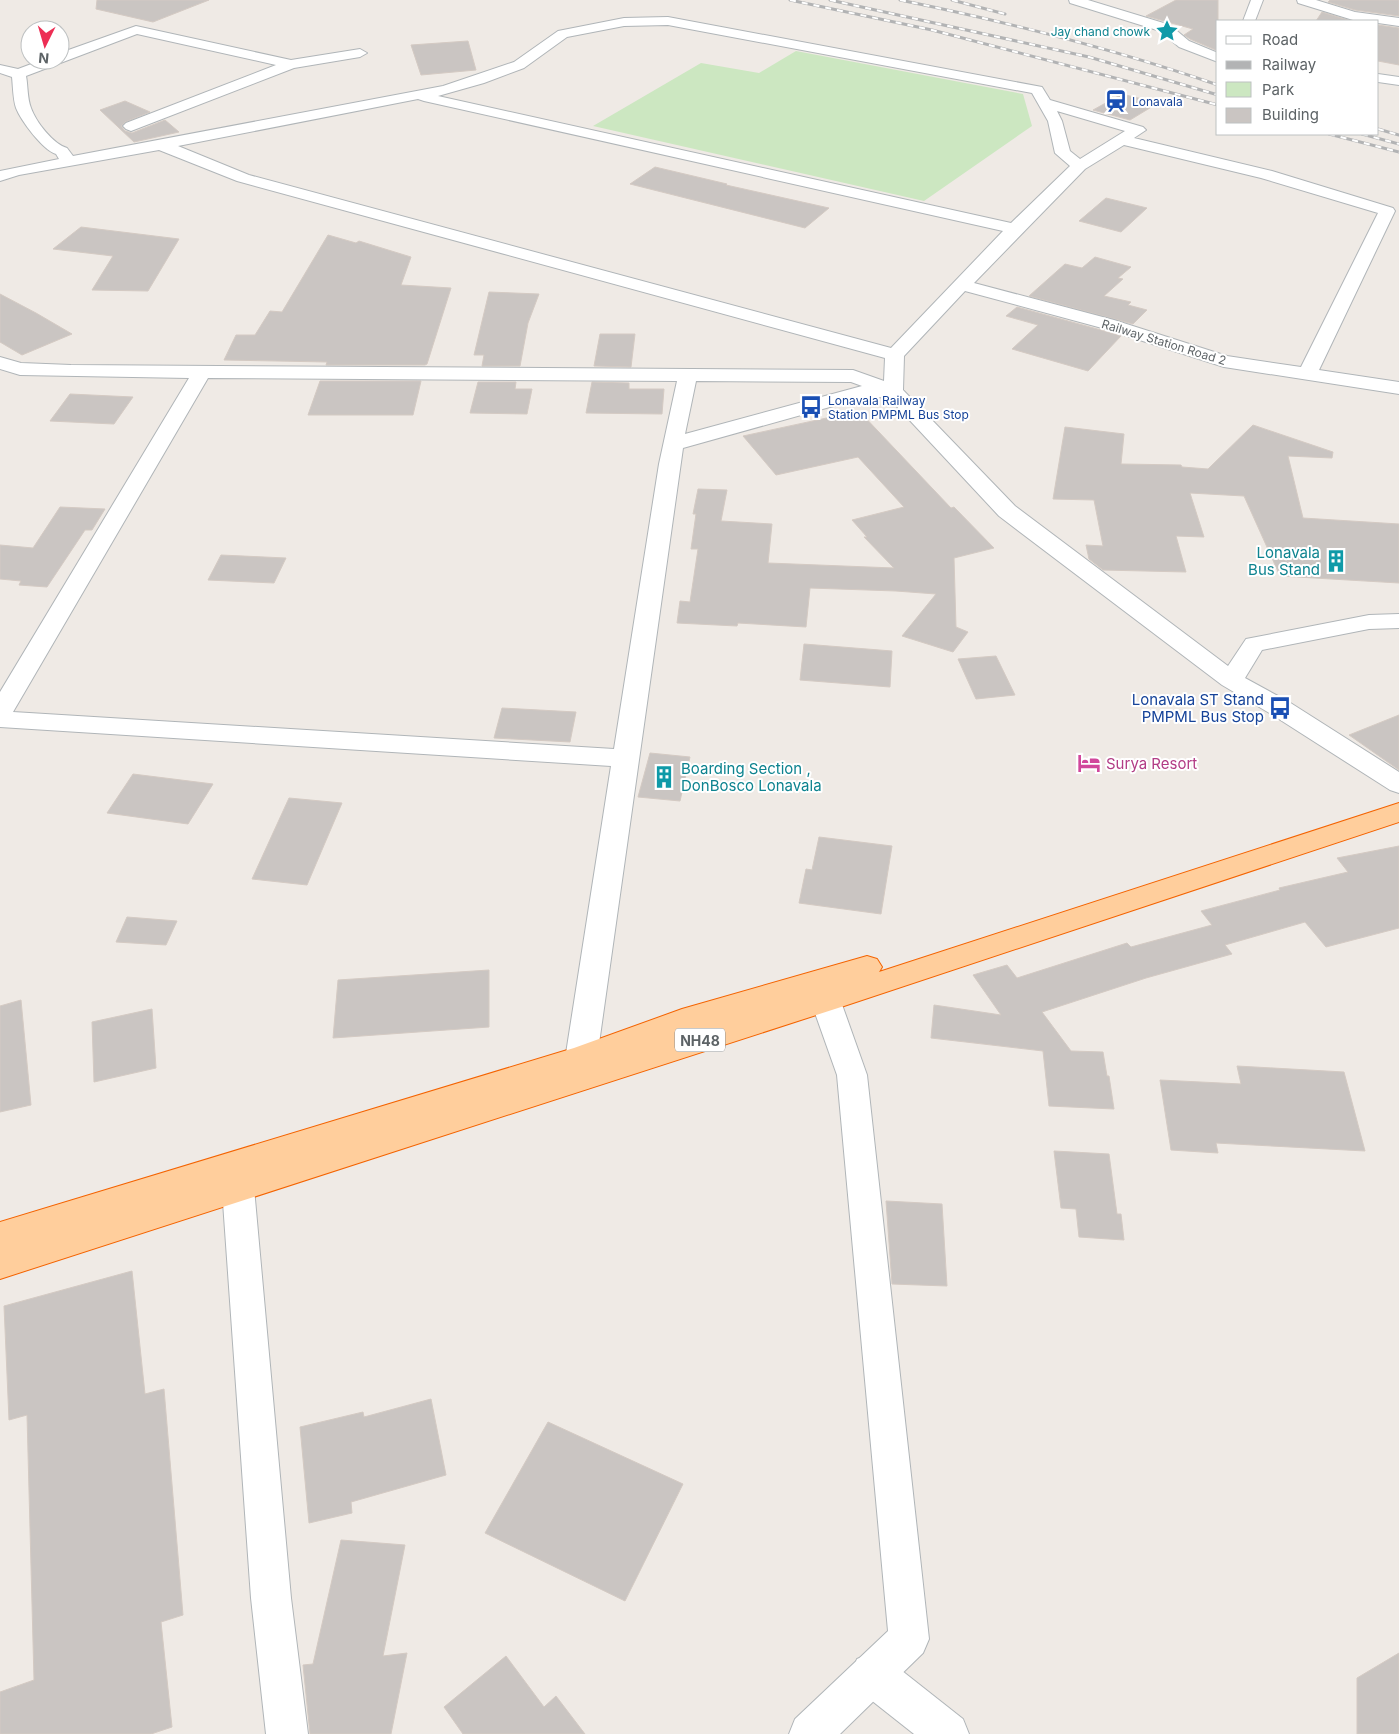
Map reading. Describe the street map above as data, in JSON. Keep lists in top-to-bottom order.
{
  "streets": {
    "highway": ["NH48"],
    "street": ["Railway Station Road 2"]
  },
  "places": {
    "place": ["Jay chand chowk"],
    "station": ["Lonavala"],
    "bus stop": ["Lonavala Railway Station PMPML Bus Stop", "Lonavala ST Stand PMPML Bus Stop"],
    "building": ["Lonavala Bus Stand", "Boarding Section , DonBosco Lonavala"],
    "hotel": ["Surya Resort"]
  },
  "legend": [
    "Road",
    "Railway",
    "Park",
    "Building"
  ],
  "north": "bottom"
}
